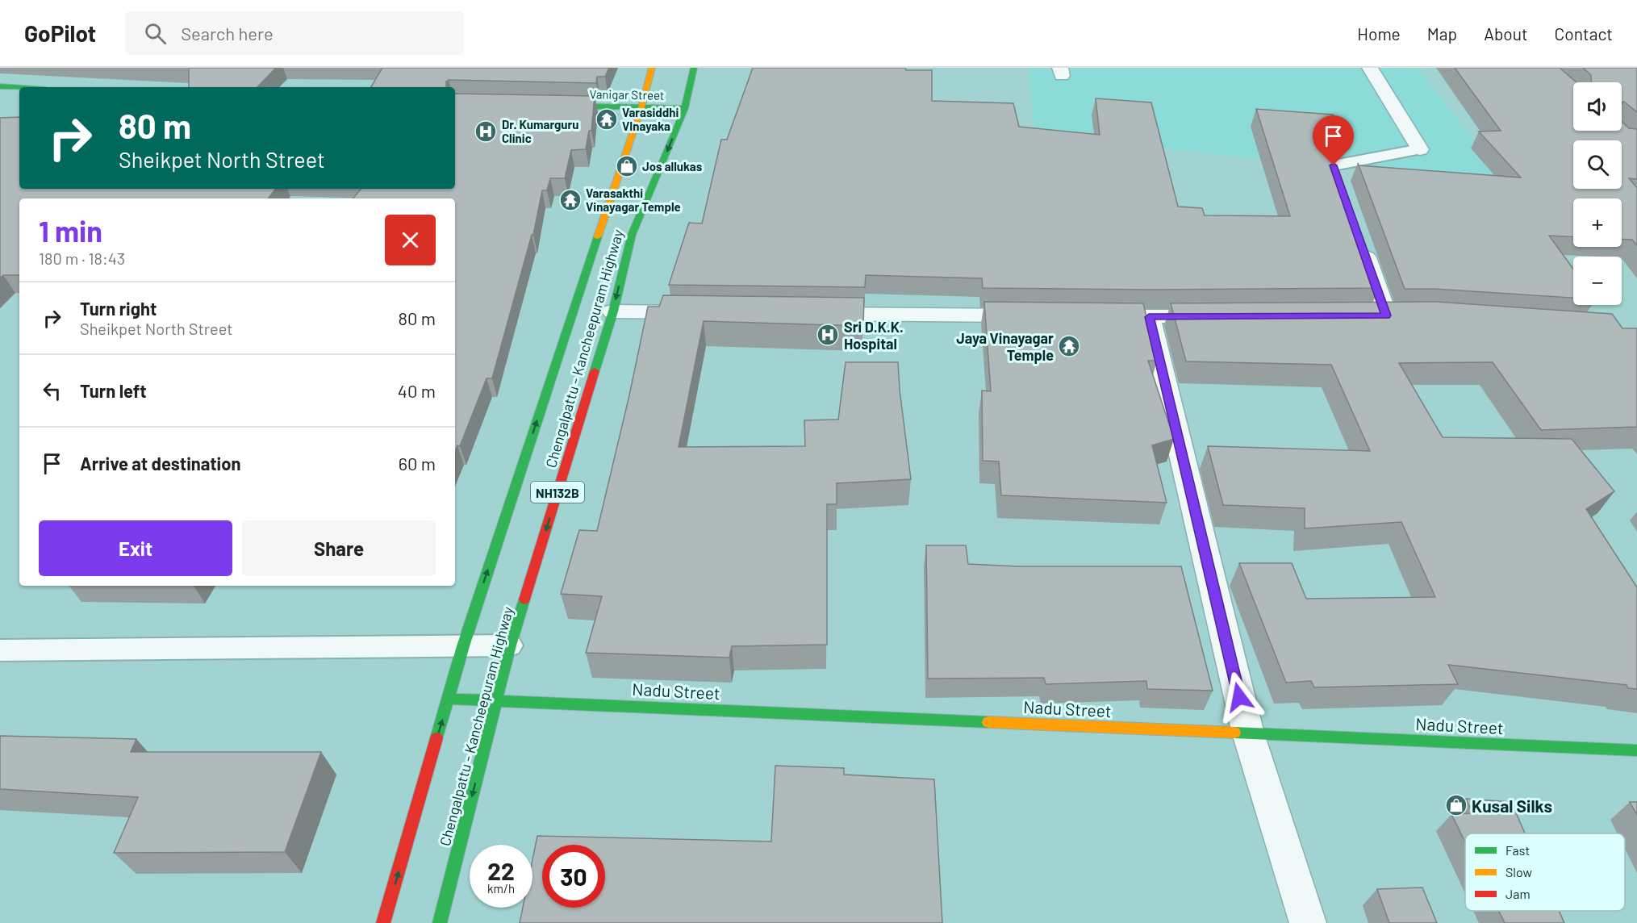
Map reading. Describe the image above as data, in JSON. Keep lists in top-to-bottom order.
{
  "streets": {
    "main road": [
      "Vanigar Street",
      "Chengalpattu - Kancheepuram Highway",
      "NH132B",
      "Nadu Street"
    ]
  },
  "crossings": [
    ["Vanigar Street", "Chengalpattu - Kancheepuram Highway"],
    ["Chengalpattu - Kancheepuram Highway", "Nadu Street"]
  ],
  "places": {
    "temple": ["Varasiddhi VInayaka", "Varasakthi Vinayagar Temple", "Jaya Vinayagar Temple"],
    "hospital": ["Dr. Kumarguru Clinic", "Sri D.K.K. Hospital"],
    "shop": ["Jos allukas", "Kusal Silks"]
  },
  "legend": ["Fast", "Slow", "Jam"],
  "page": {
    "header": "GoPilot",
    "search": "Search here",
    "nav": [
      "Home",
      "Map",
      "About",
      "Contact"
    ],
    "map_buttons": ["+", "−"],
    "turn": ["80 m", "Sheikpet North Street"],
    "heading": ["1 min", "180 m · 18:43"],
    "list": [
      {
        "name": "Turn right",
        "note": "Sheikpet North Street",
        "value": "80 m"
      },
      {
        "name": "Turn left",
        "value": "40 m"
      },
      {
        "name": "Arrive at destination",
        "value": "60 m"
      }
    ],
    "buttons": ["Exit", "Share"],
    "speed": "22 km/h",
    "limit": "30"
  }
}
